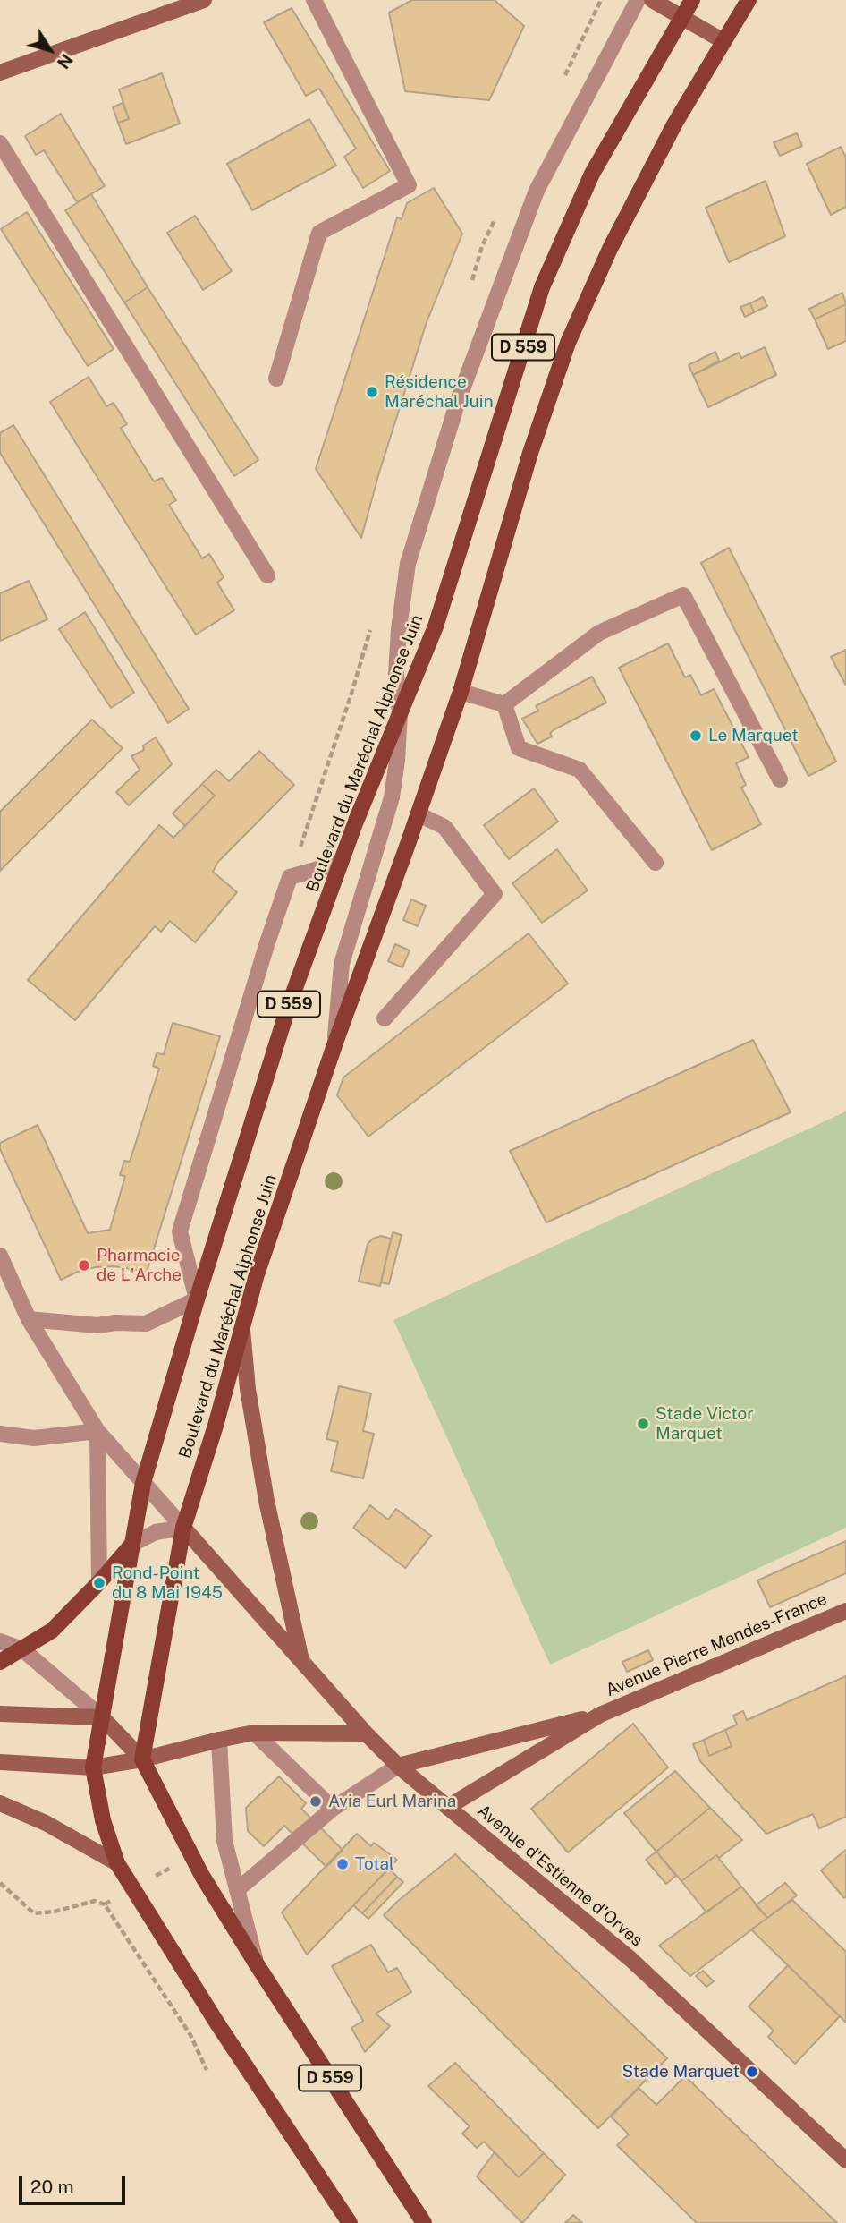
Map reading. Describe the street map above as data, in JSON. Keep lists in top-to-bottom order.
{
  "streets": {
    "main road": ["D 559", "Boulevard du Maréchal Alphonse Juin"],
    "street": ["Avenue Pierre Mendes-France", "Avenue d'Estienne d'Orves"]
  },
  "crossings": [
    ["D 559", "Boulevard du Maréchal Alphonse Juin"],
    ["D 559", "Avenue d'Estienne d'Orves"],
    ["Boulevard du Maréchal Alphonse Juin", "Avenue d'Estienne d'Orves"]
  ],
  "places": [
    "Résidence Maréchal Juin",
    "Le Marquet",
    "Pharmacie de L'Arche",
    "Stade Victor Marquet",
    "Rond-Point du 8 Mai 1945",
    "Avia Eurl Marina",
    "Total",
    "Stade Marquet"
  ],
  "scale_bar": "20 m",
  "north": "bottom right"
}
